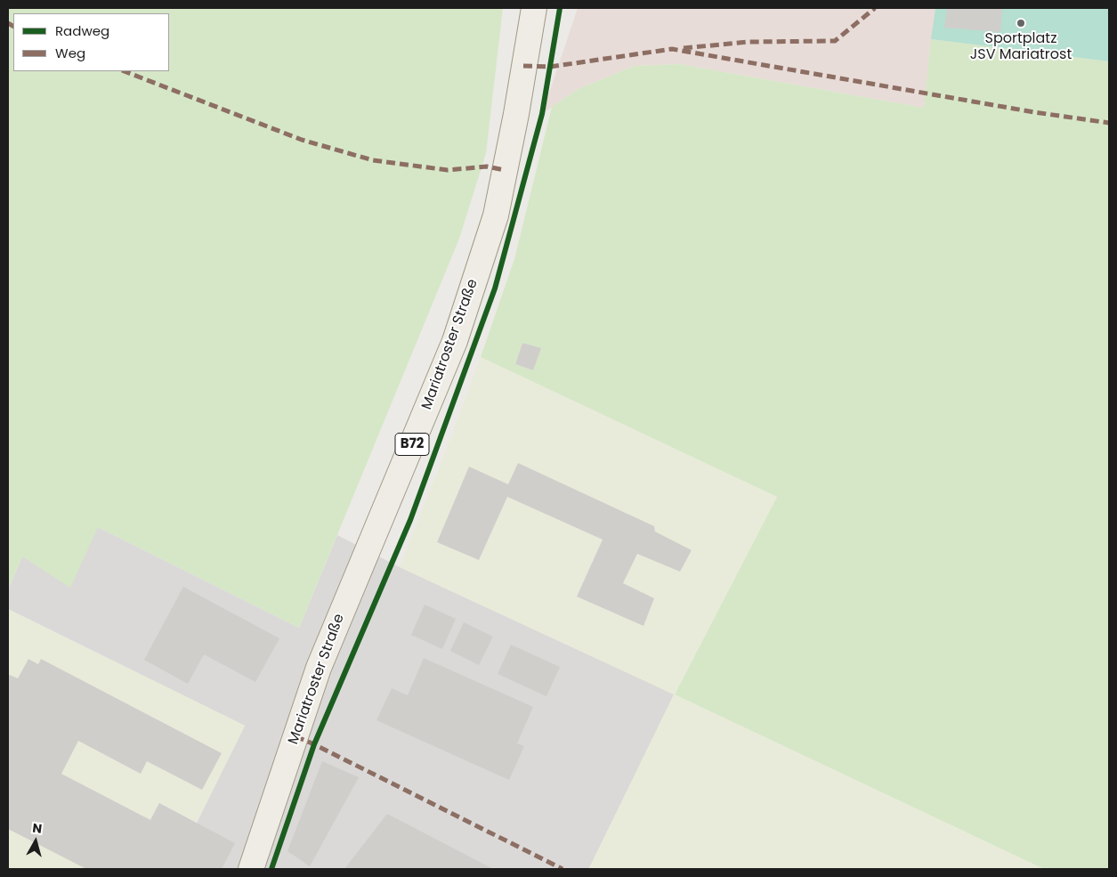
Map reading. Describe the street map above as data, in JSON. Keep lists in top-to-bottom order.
{
  "streets": {
    "main road": ["Mariatroster Straße", "B72"]
  },
  "places": ["Sportplatz JSV Mariatrost"],
  "legend": ["Radweg", "Weg"],
  "north": "top"
}
